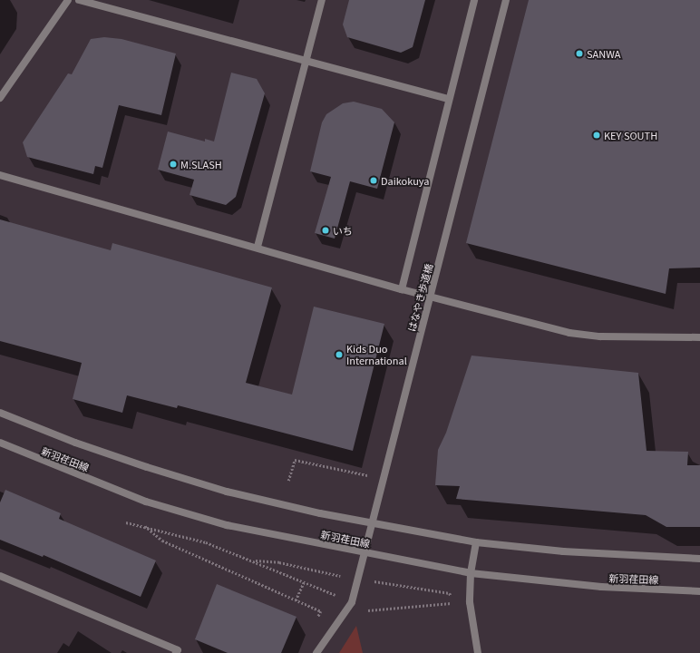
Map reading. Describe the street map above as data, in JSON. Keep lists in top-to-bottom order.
{
  "streets": {
    "street": ["はなやき歩道橋", "新羽荏田線"]
  },
  "places": [
    "SANWA",
    "KEY SOUTH",
    "M.SLASH",
    "Daikokuya",
    "いち",
    "Kids Duo International"
  ]
}
